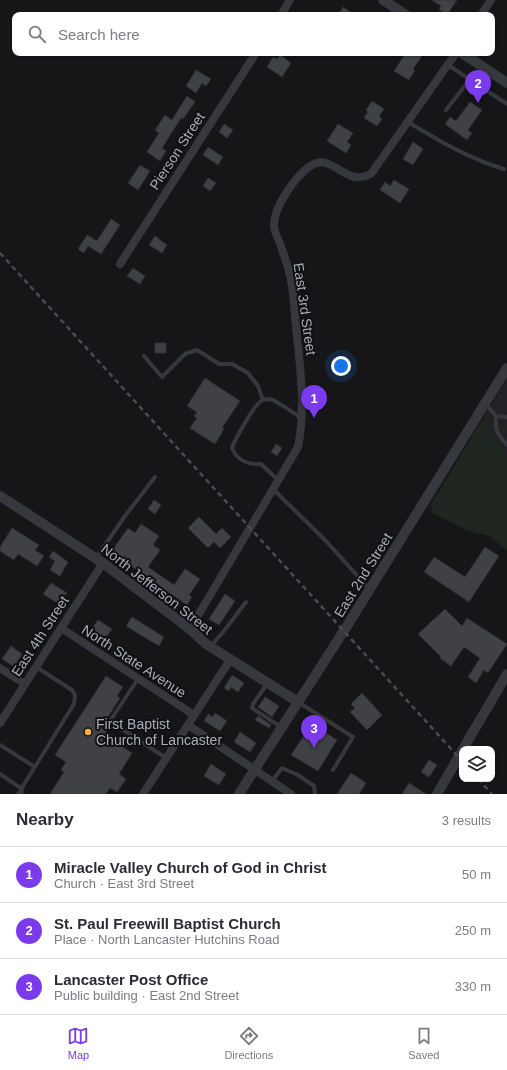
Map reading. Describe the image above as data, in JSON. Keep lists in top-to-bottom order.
{
  "streets": {
    "street": [
      "Pierson Street",
      "East 3rd Street",
      "East 2nd Street",
      "North Jefferson Street",
      "East 4th Street",
      "North State Avenue"
    ]
  },
  "crossings": [
    ["East 3rd Street", "North Jefferson Street"],
    ["East 2nd Street", "North Jefferson Street"],
    ["North Jefferson Street", "East 4th Street"],
    ["East 4th Street", "North State Avenue"]
  ],
  "places": ["First Baptist Church of Lancaster"],
  "page": {
    "search": "Search here",
    "pins": ["2", "1", "3"],
    "heading": ["Nearby", "3 results"],
    "list": [
      {
        "mark": "1",
        "name": "Miracle Valley Church of God in Christ",
        "note": "Church · East 3rd Street",
        "value": "50 m"
      },
      {
        "mark": "2",
        "name": "St. Paul Freewill Baptist Church",
        "note": "Place · North Lancaster Hutchins Road",
        "value": "250 m"
      },
      {
        "mark": "3",
        "name": "Lancaster Post Office",
        "note": "Public building · East 2nd Street",
        "value": "330 m"
      }
    ],
    "nav": ["Map", "Directions", "Saved"]
  }
}
